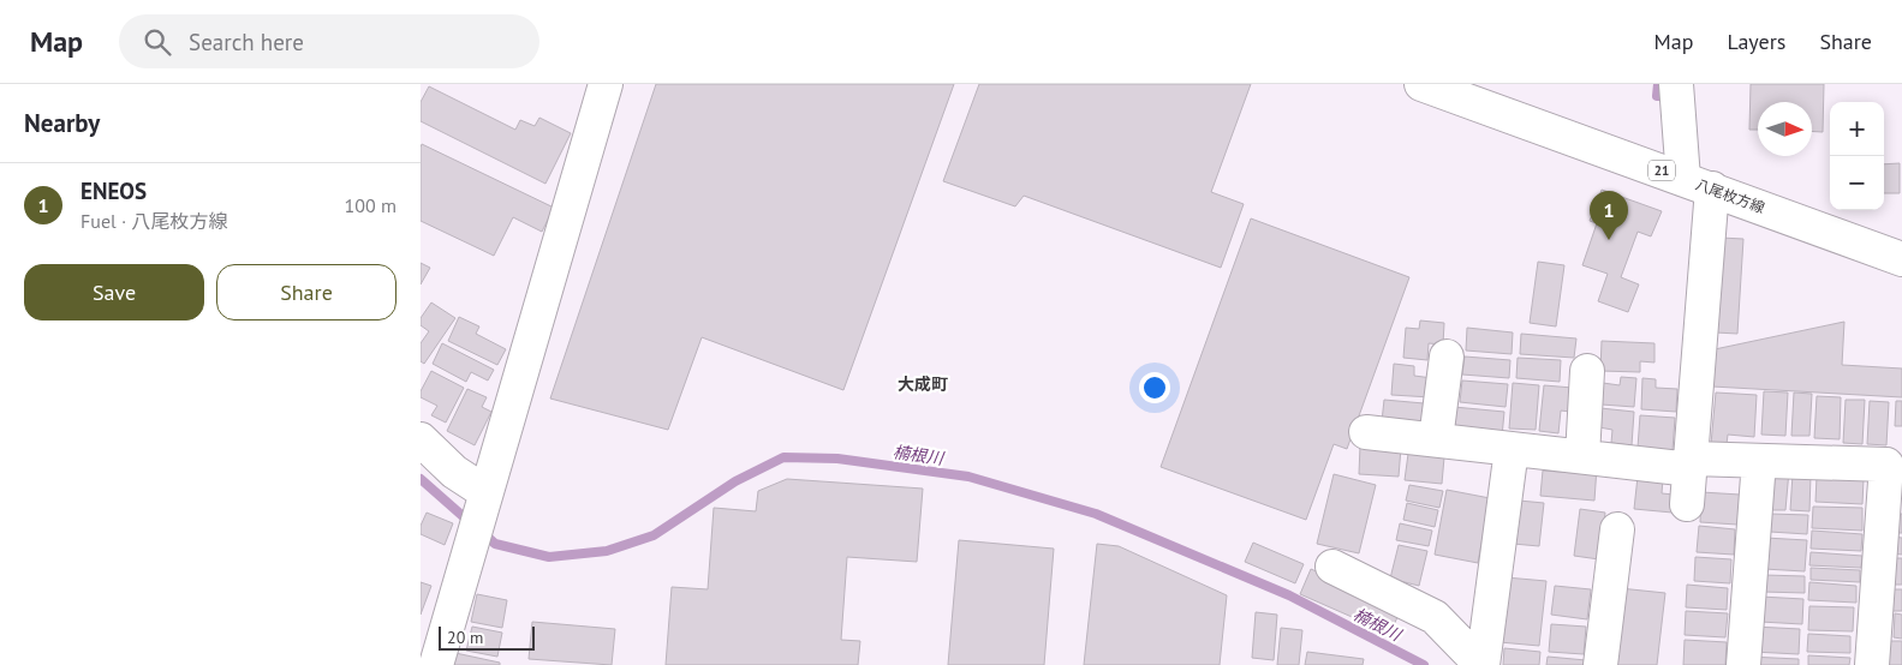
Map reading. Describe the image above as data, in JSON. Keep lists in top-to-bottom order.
{
  "streets": {
    "street": ["21", "八尾枚方線"]
  },
  "districts": ["大成町"],
  "water": ["楠根川"],
  "scale_bar": "20 m",
  "north": "right",
  "page": {
    "header": "Map",
    "search": "Search here",
    "nav": ["Map", "Layers", "Share"],
    "heading": "Nearby",
    "map_buttons": ["+", "−"],
    "list": [
      {
        "mark": "1",
        "name": "ENEOS",
        "note": "Fuel · 八尾枚方線",
        "value": "100 m"
      }
    ],
    "pins": "1",
    "buttons": ["Save", "Share"],
    "scale": "20 m"
  }
}
